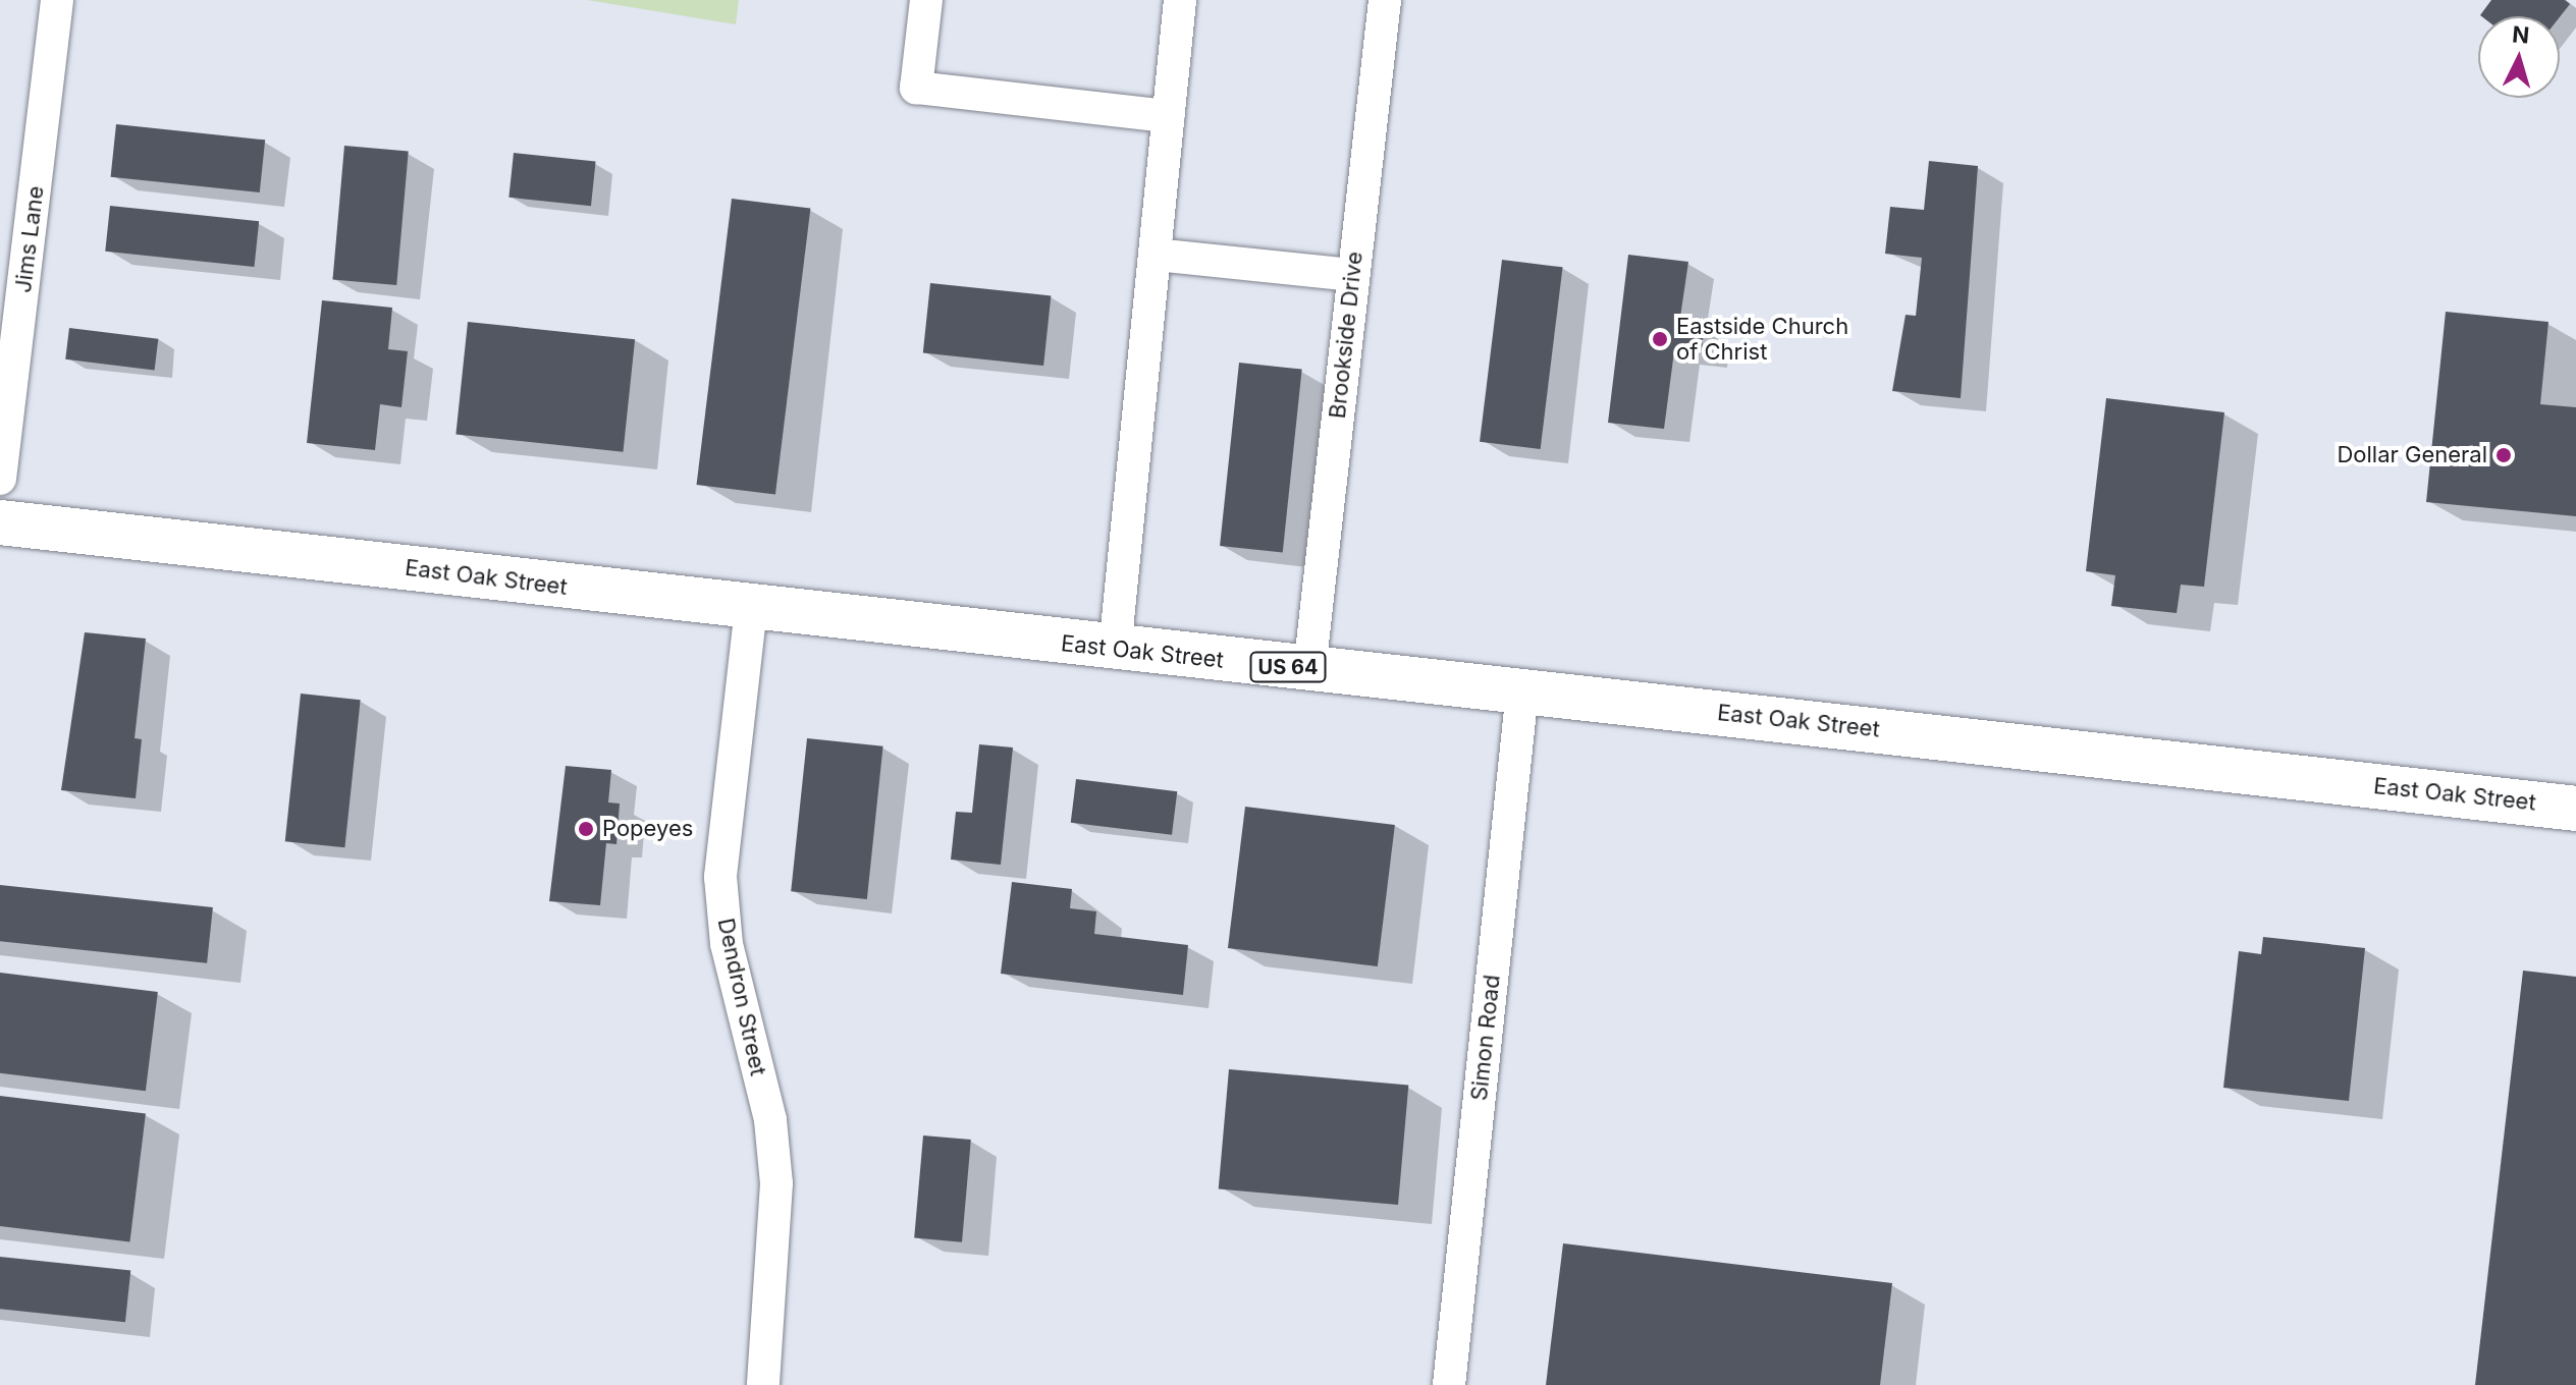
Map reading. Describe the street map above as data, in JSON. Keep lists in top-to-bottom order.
{
  "streets": {
    "highway": ["East Oak Street", "US 64"],
    "street": [
      "Jims Lane",
      "Brookside Drive",
      "Dendron Street",
      "Simon Road"
    ]
  },
  "crossings": [
    ["Brookside Drive", "East Oak Street"],
    ["East Oak Street", "Dendron Street"],
    ["East Oak Street", "Simon Road"]
  ],
  "places": ["Eastside Church of Christ", "Dollar General", "Popeyes"],
  "north": "top"
}
